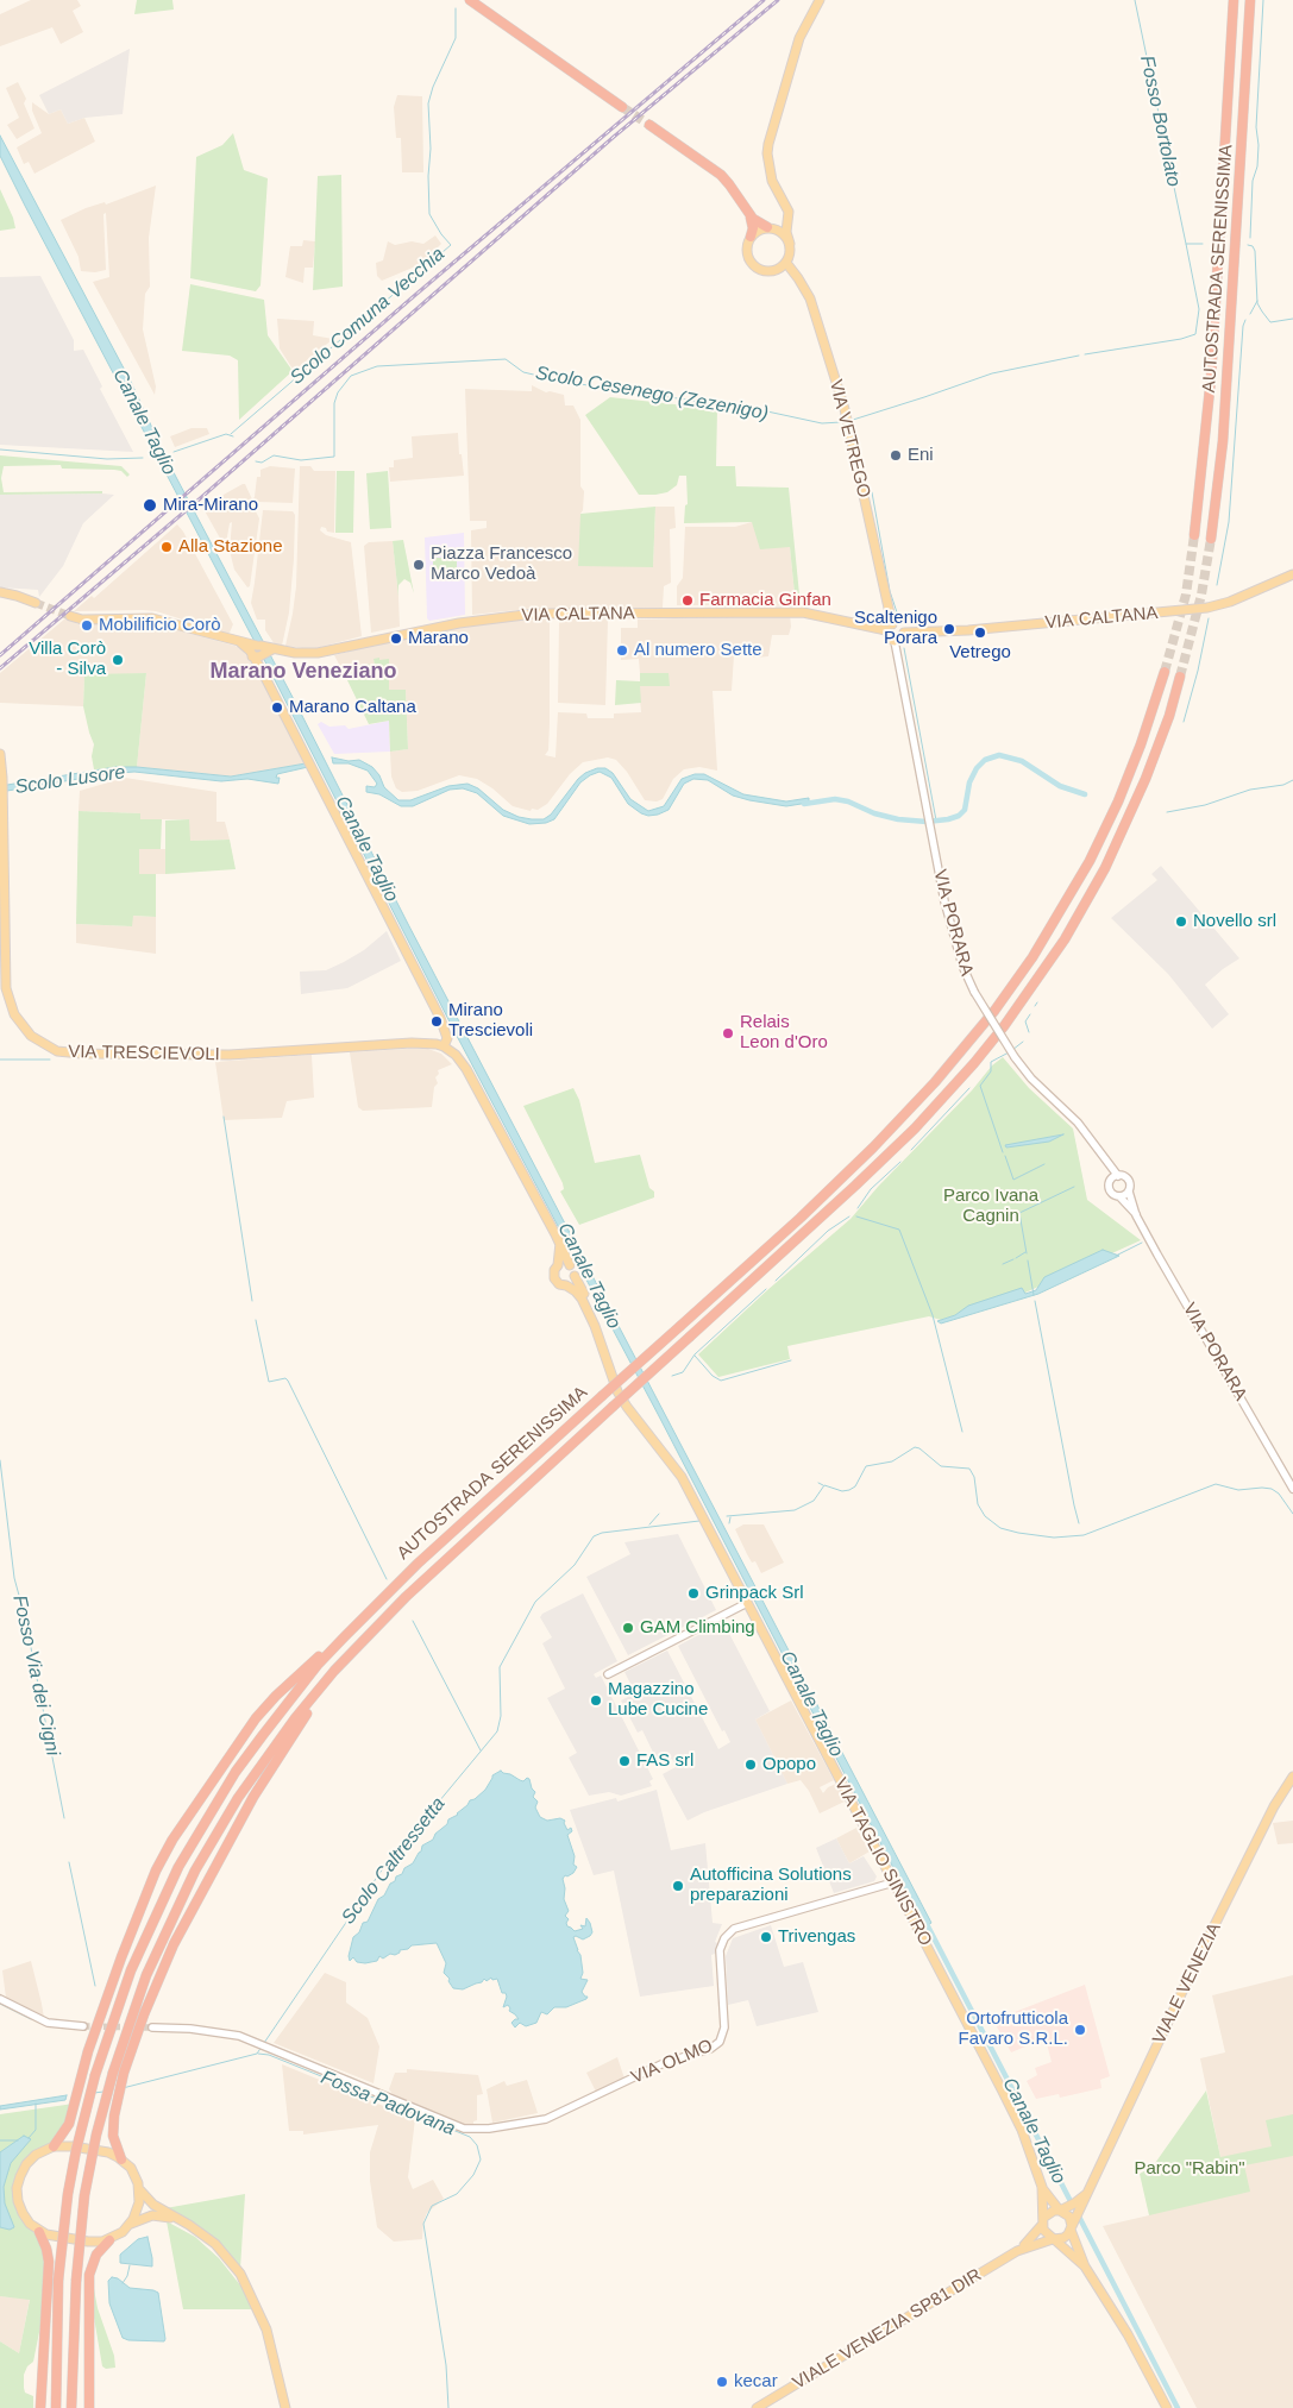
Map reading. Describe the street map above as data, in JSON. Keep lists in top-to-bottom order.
{
  "streets": {
    "highway": ["AUTOSTRADA SERENISSIMA"],
    "main road": [
      "VIA VETREGO",
      "VIA CALTANA",
      "VIA TRESCIEVOLI",
      "VIA TAGLIO SINISTRO",
      "VIALE VENEZIA",
      "VIALE VENEZIA SP81 DIR"
    ],
    "street": ["VIA PORARA", "VIA OLMO"]
  },
  "crossings": [
    ["VIA VETREGO", "VIA CALTANA"],
    ["VIA VETREGO", "VIA PORARA"],
    ["VIA CALTANA", "VIA PORARA"],
    ["VIA TAGLIO SINISTRO", "VIALE VENEZIA"],
    ["VIA TAGLIO SINISTRO", "VIA OLMO"]
  ],
  "districts": ["Marano Veneziano"],
  "water": [
    "Fosso Bortolato",
    "Scolo Comuna Vecchia",
    "Scolo Cesenego (Zezenigo)",
    "Canale Taglio",
    "Scolo Lusore",
    "Fosso Via dei Cigni",
    "Scolo Caltressetta",
    "Fossa Padovana"
  ],
  "parks": ["Parco Ivana Cagnin", "Parco \"Rabin\""],
  "places": [
    "Eni",
    "Mira-Mirano",
    "Alla Stazione",
    "Piazza Francesco Marco Vedoà",
    "Farmacia Ginfan",
    "Mobilificio Corò",
    "Scaltenigo Porara",
    "Vetrego",
    "Marano",
    "Al numero Sette",
    "Villa Corò - Silva",
    "Marano Caltana",
    "Novello srl",
    "Mirano Trescievoli",
    "Relais Leon d'Oro",
    "Grinpack Srl",
    "GAM Climbing",
    "Magazzino Lube Cucine",
    "FAS srl",
    "Opopo",
    "Autofficina Solutions preparazioni",
    "Trivengas",
    "Ortofrutticola Favaro S.R.L.",
    "kecar"
  ]
}
